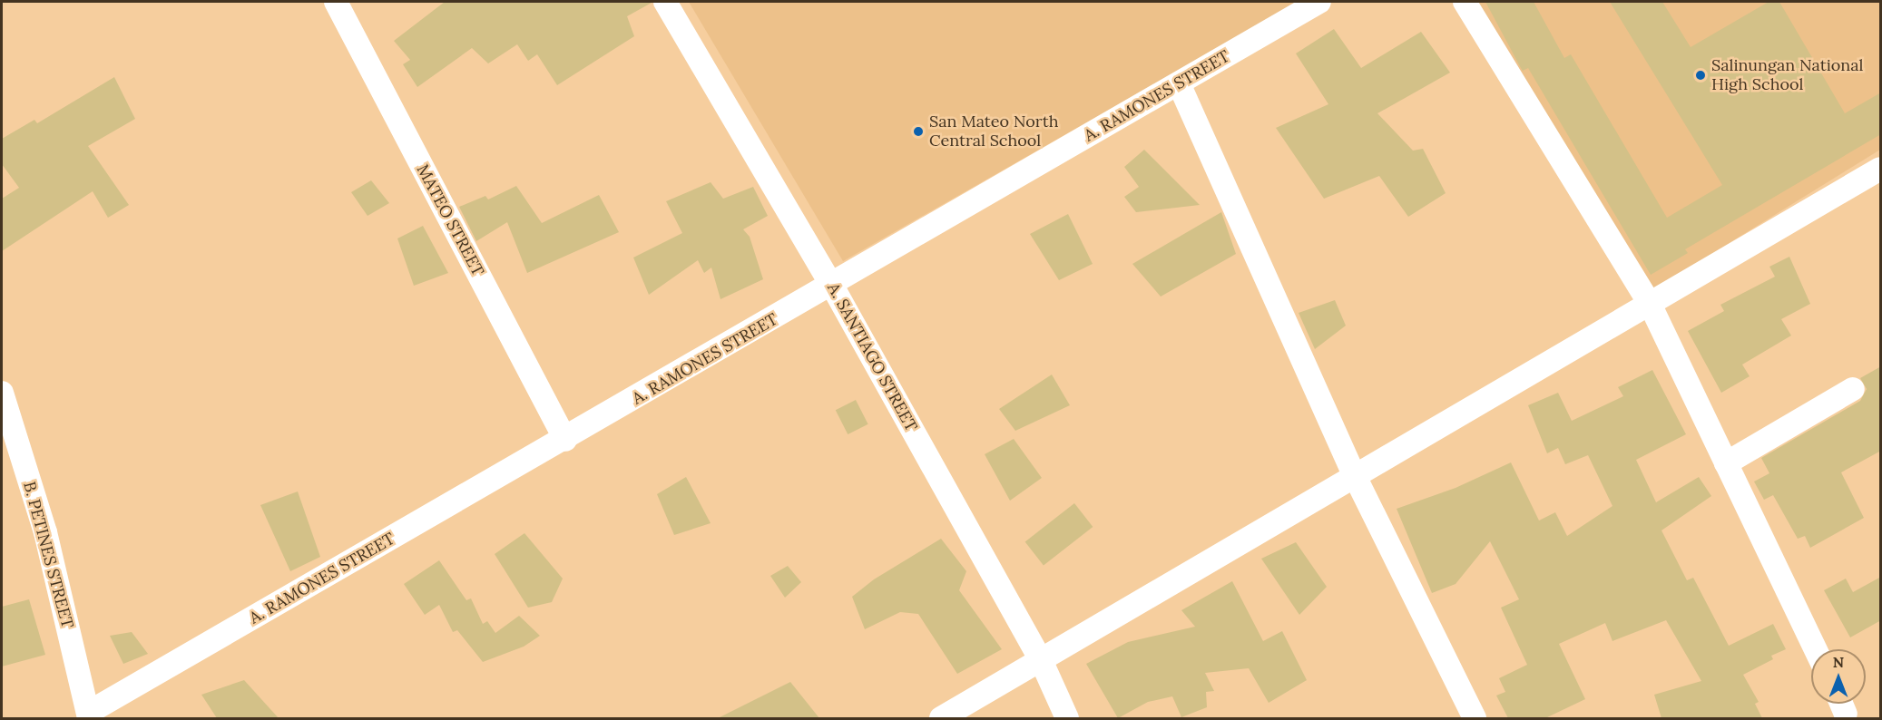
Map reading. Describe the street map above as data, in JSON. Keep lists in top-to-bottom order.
{
  "streets": {
    "street": [
      "A. RAMONES STREET",
      "MATEO STREET",
      "A. SANTIAGO STREET",
      "B. PETINES STREET"
    ]
  },
  "crossings": [
    ["A. RAMONES STREET", "MATEO STREET"],
    ["A. RAMONES STREET", "A. SANTIAGO STREET"],
    ["A. RAMONES STREET", "B. PETINES STREET"]
  ],
  "places": ["Salinungan National High School", "San Mateo North Central School"],
  "north": "top"
}
